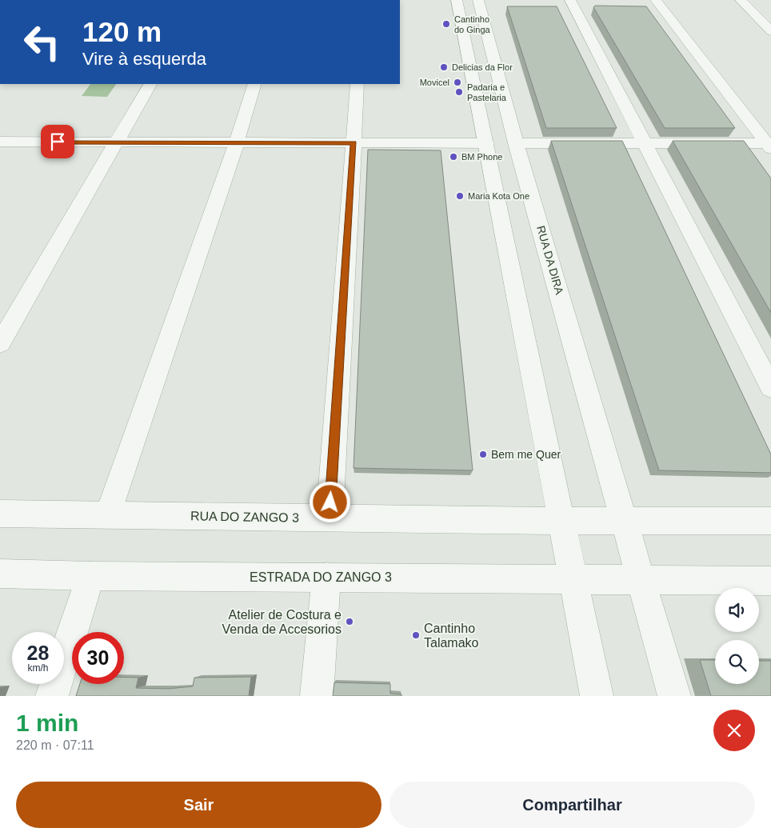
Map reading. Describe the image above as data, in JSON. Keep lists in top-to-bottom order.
{
  "streets": {
    "street": ["RUA DA DIRA", "RUA DO ZANGO 3", "ESTRADA DO ZANGO 3"]
  },
  "crossings": [
    ["RUA DA DIRA", "RUA DO ZANGO 3"],
    ["RUA DA DIRA", "ESTRADA DO ZANGO 3"]
  ],
  "places": [
    "Cantinho do Ginga",
    "Delicias da Flor",
    "Movicel",
    "Padaria e Pastelaria",
    "BM Phone",
    "Maria Kota One",
    "Bem me Quer",
    "Atelier de Costura e Venda de Accesorios",
    "Cantinho Talamako"
  ],
  "page": {
    "turn": ["120 m", "Vire à esquerda"],
    "speed": "28 km/h",
    "limit": "30",
    "heading": ["1 min", "220 m · 07:11"],
    "buttons": ["Sair", "Compartilhar"]
  }
}
